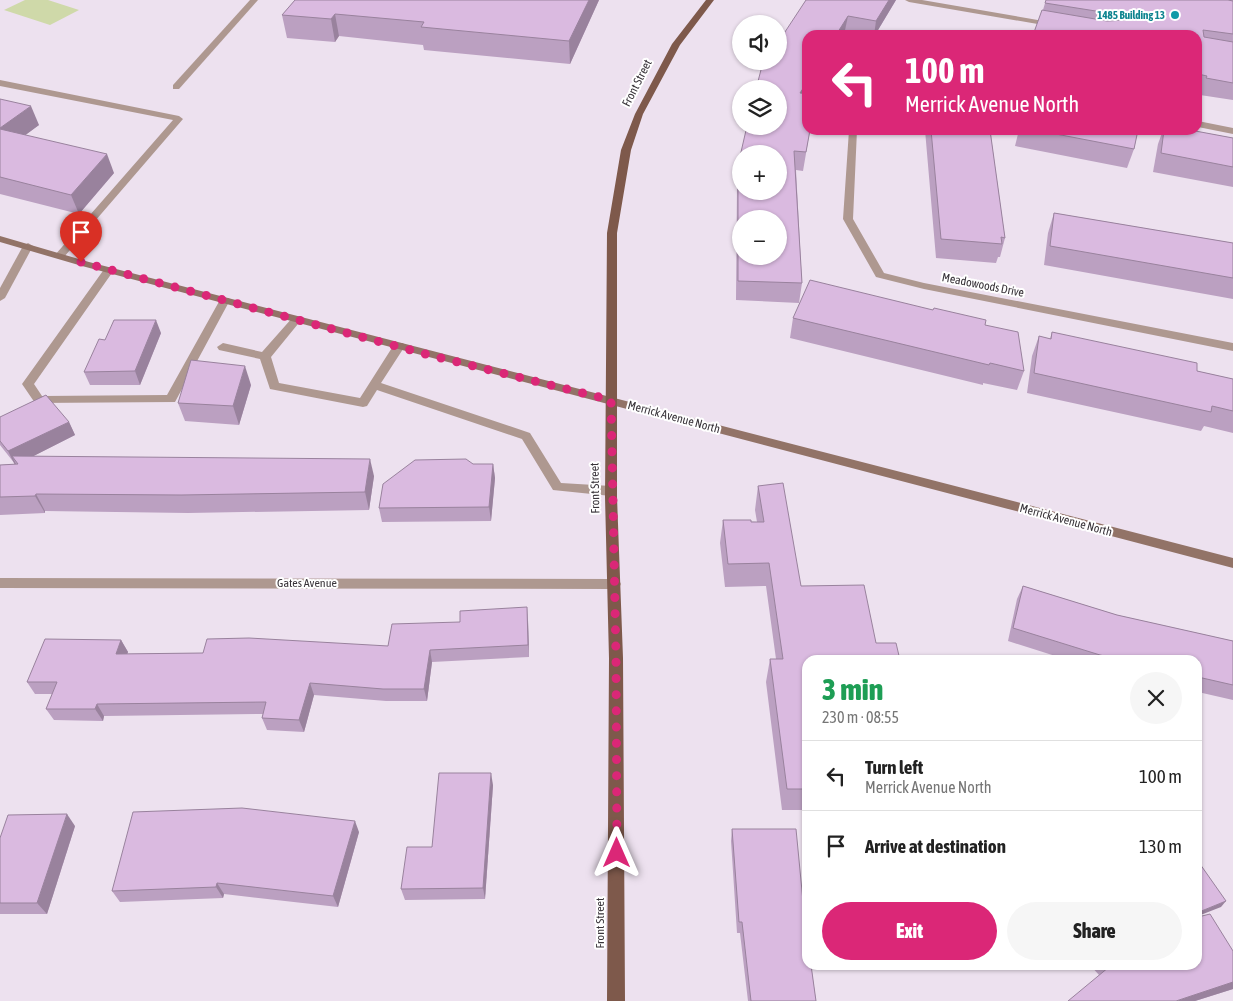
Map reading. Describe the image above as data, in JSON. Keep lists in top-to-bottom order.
{
  "streets": {
    "main road": ["Front Street", "Merrick Avenue North"],
    "street": ["Meadowoods Drive", "Gates Avenue"]
  },
  "crossings": [
    ["Front Street", "Merrick Avenue North"],
    ["Front Street", "Gates Avenue"]
  ],
  "places": ["1485 Building 13"],
  "page": {
    "map_buttons": ["+", "−"],
    "turn": ["100 m", "Merrick Avenue North"],
    "heading": ["3 min", "230 m · 08:55"],
    "list": [
      {
        "name": "Turn left",
        "note": "Merrick Avenue North",
        "value": "100 m"
      },
      {
        "name": "Arrive at destination",
        "value": "130 m"
      }
    ],
    "buttons": ["Exit", "Share"]
  }
}
